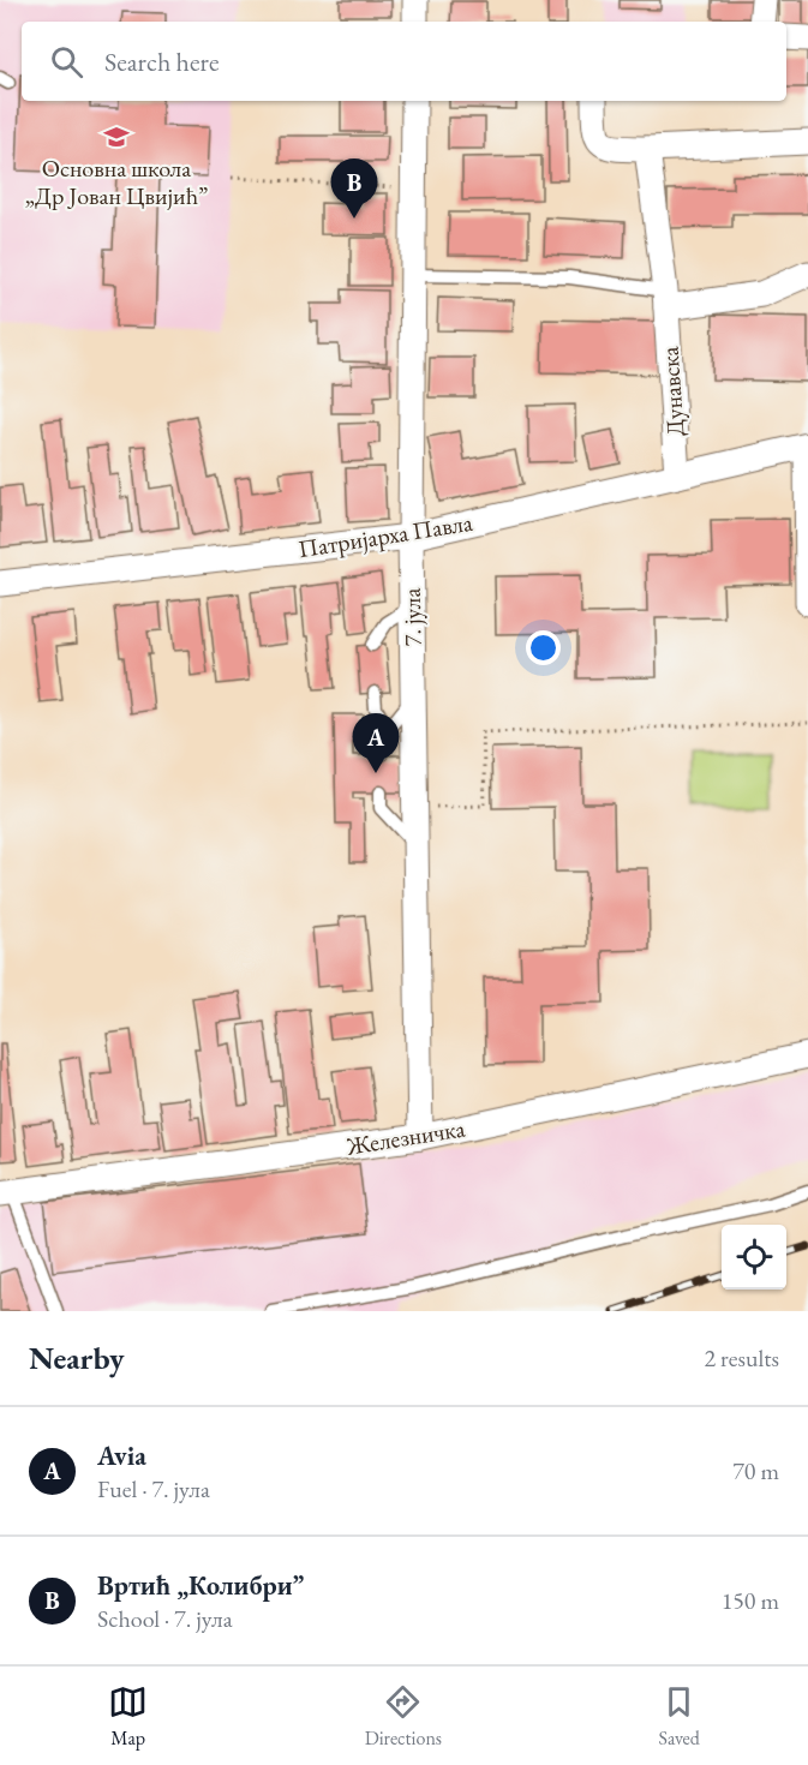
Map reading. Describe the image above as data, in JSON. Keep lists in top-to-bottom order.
{
  "streets": {
    "street": [
      "Дунавска",
      "Патријарха Павла",
      "7. јула",
      "Железничка"
    ]
  },
  "crossings": [
    ["Дунавска", "Патријарха Павла"],
    ["Патријарха Павла", "7. јула"],
    ["7. јула", "Железничка"]
  ],
  "places": {
    "school or university": ["Основна школа „Др Јован Цвијић”"]
  },
  "page": {
    "search": "Search here",
    "pins": ["B", "A"],
    "heading": ["Nearby", "2 results"],
    "list": [
      {
        "mark": "A",
        "name": "Avia",
        "note": "Fuel · 7. јула",
        "value": "70 m"
      },
      {
        "mark": "B",
        "name": "Вртић „Колибри”",
        "note": "School · 7. јула",
        "value": "150 m"
      }
    ],
    "nav": ["Map", "Directions", "Saved"]
  }
}
